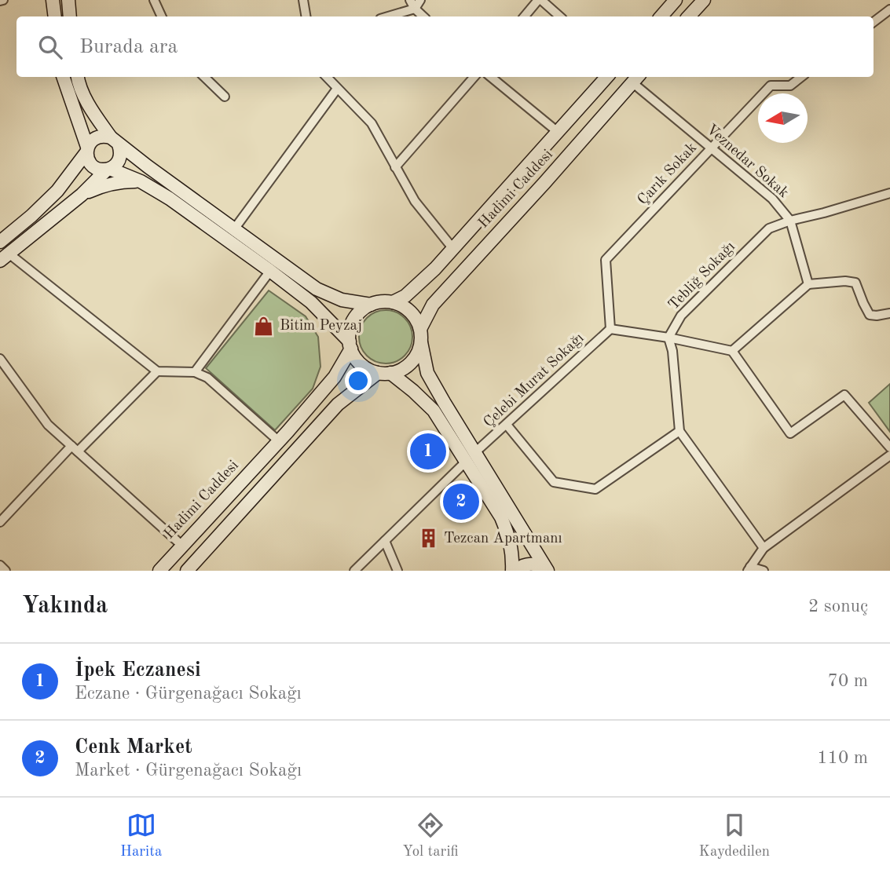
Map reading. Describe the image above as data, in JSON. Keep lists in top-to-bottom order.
{
  "streets": {
    "main road": ["Hadimi Caddesi"],
    "street": [
      "Veznedar Sokak",
      "Çarık Sokak",
      "Tebliğ Sokağı",
      "Çelebi Murat Sokağı"
    ]
  },
  "crossings": [
    ["Veznedar Sokak", "Çarık Sokak"],
    ["Veznedar Sokak", "Hadimi Caddesi"],
    ["Veznedar Sokak", "Tebliğ Sokağı"],
    ["Çarık Sokak", "Çelebi Murat Sokağı"]
  ],
  "places": {
    "shop": ["Bitim Peyzaj"],
    "building": ["Tezcan Apartmanı"]
  },
  "north": "left",
  "page": {
    "search": "Burada ara",
    "pins": ["1", "2"],
    "heading": ["Yakında", "2 sonuç"],
    "list": [
      {
        "mark": "1",
        "name": "İpek Eczanesi",
        "note": "Eczane · Gürgenağacı Sokağı",
        "value": "70 m"
      },
      {
        "mark": "2",
        "name": "Cenk Market",
        "note": "Market · Gürgenağacı Sokağı",
        "value": "110 m"
      }
    ],
    "nav": ["Harita", "Yol tarifi", "Kaydedilen"]
  }
}
